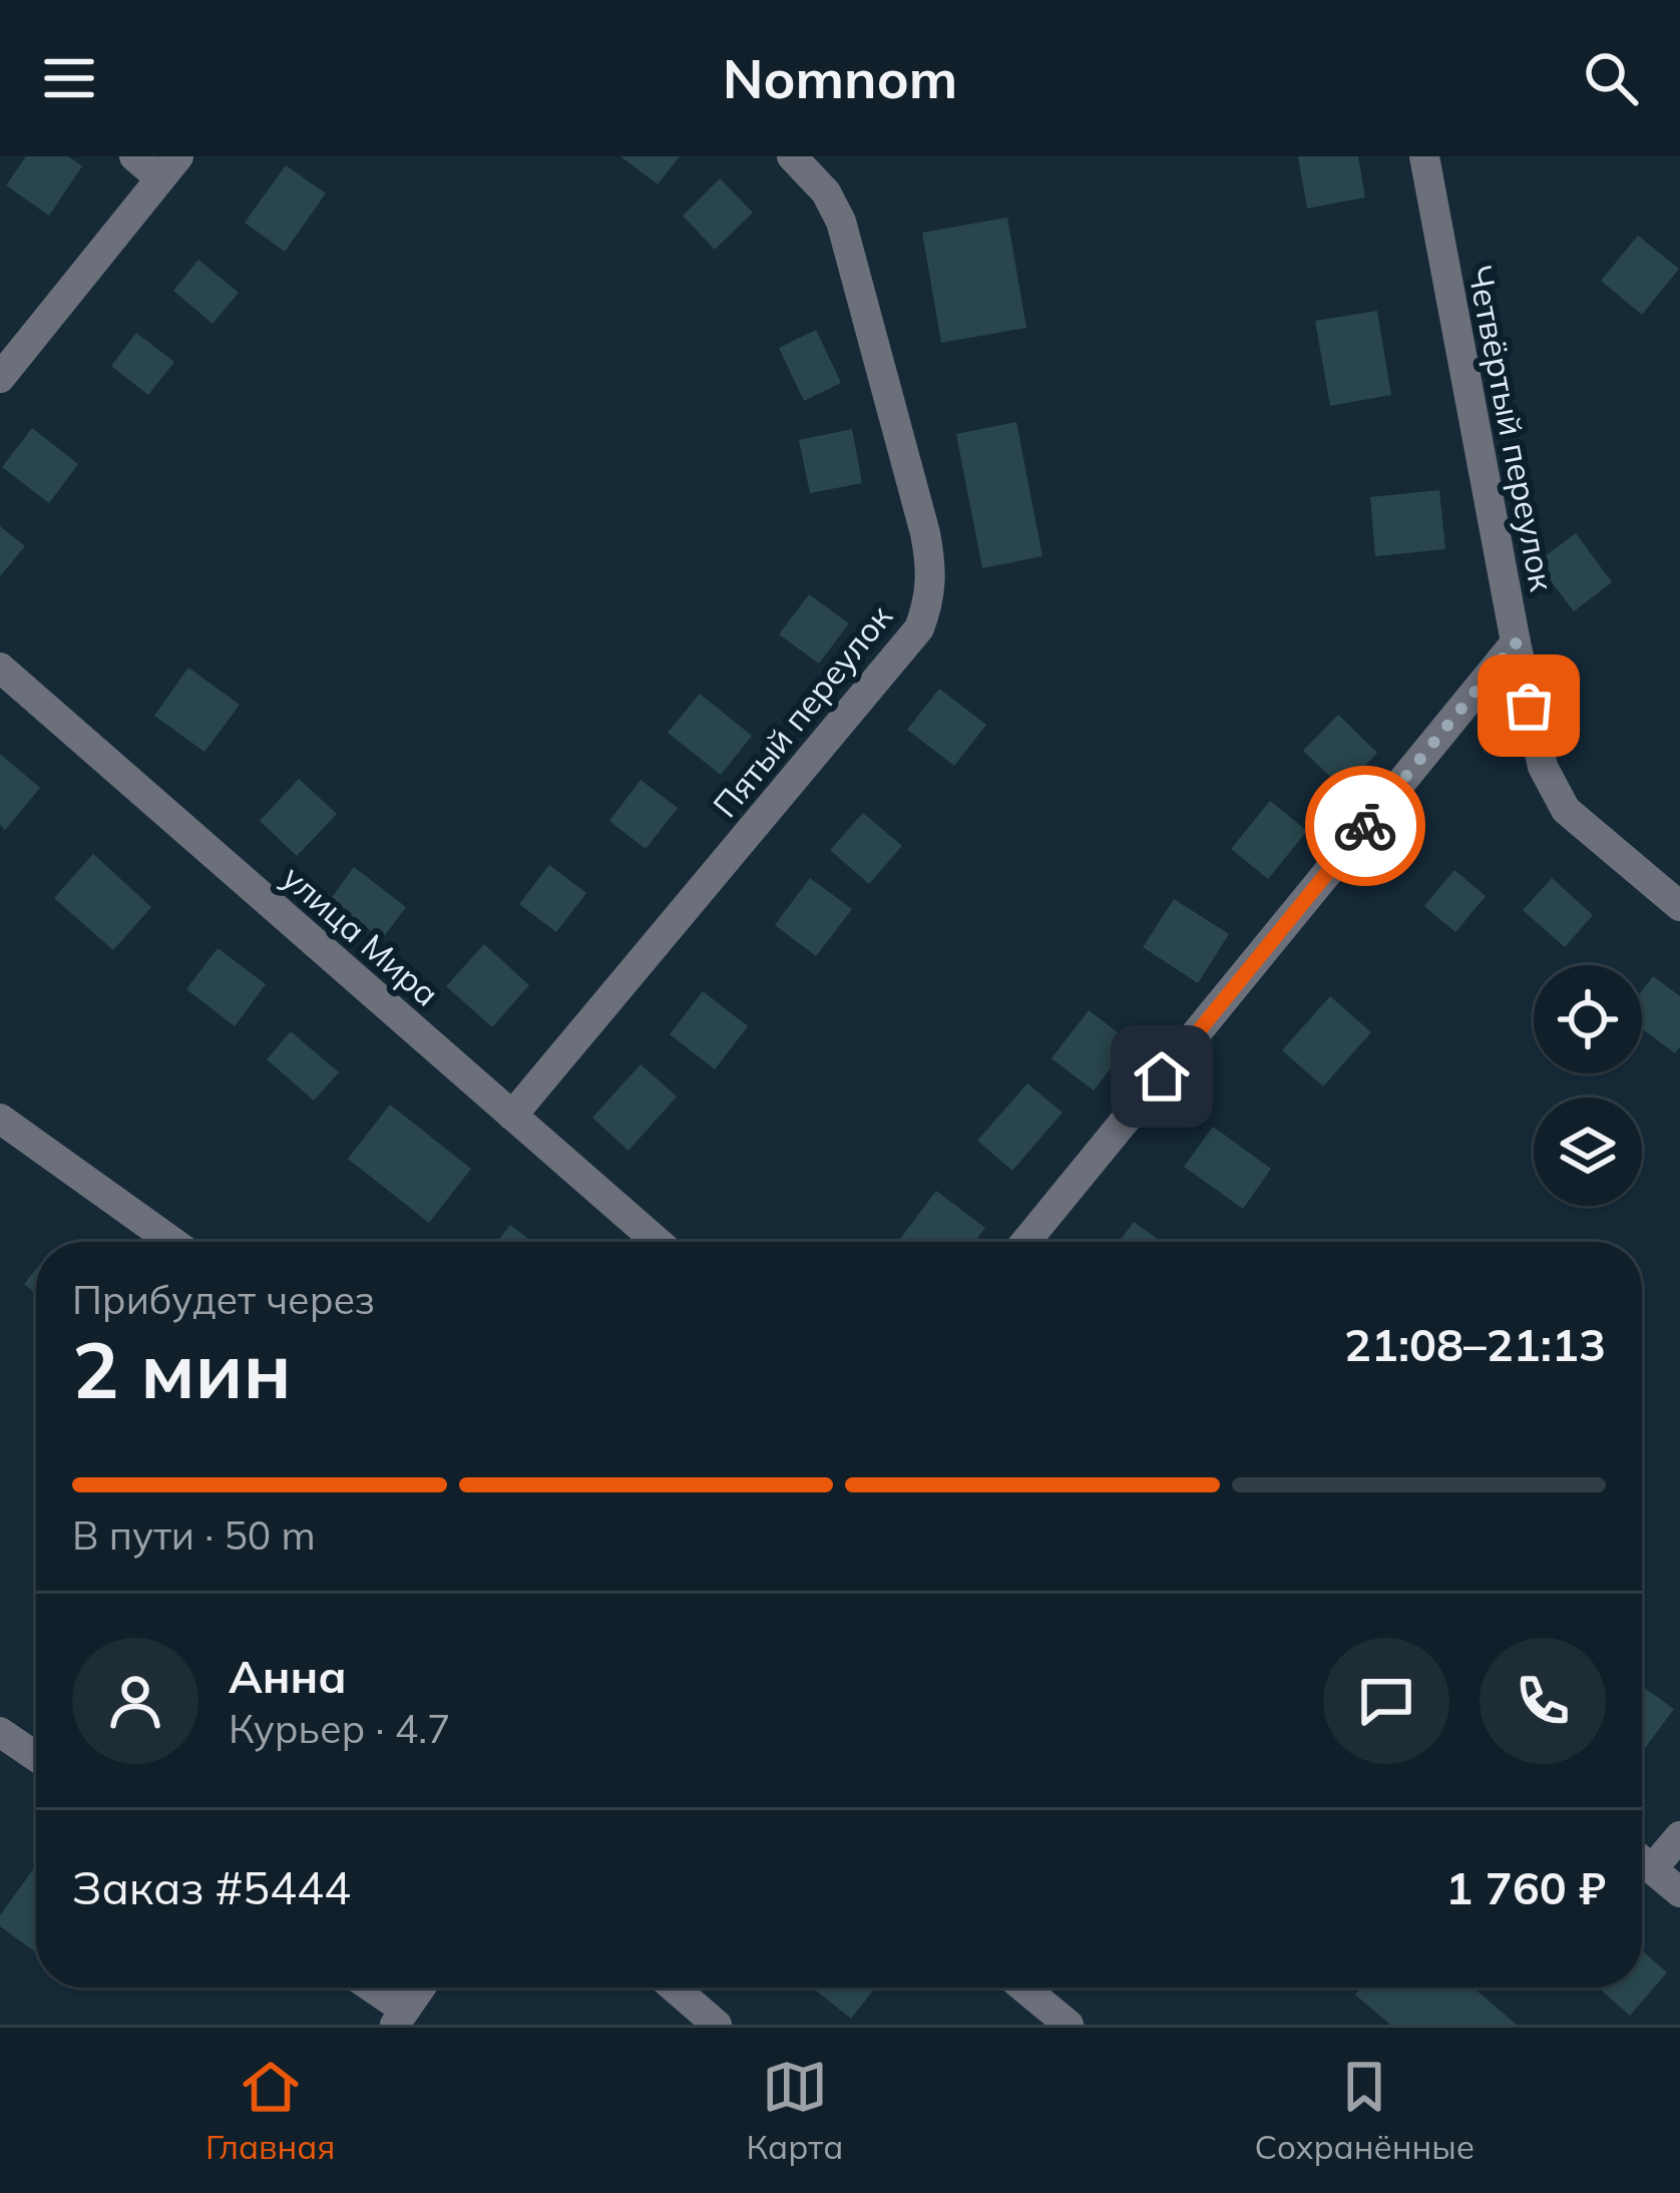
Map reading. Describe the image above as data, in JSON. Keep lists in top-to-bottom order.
{
  "streets": {
    "street": ["Четвёртый переулок", "Пятый переулок", "улица Мира"]
  },
  "crossings": [
    ["Пятый переулок", "улица Мира"]
  ],
  "page": {
    "header": "Nomnom",
    "heading": ["2 мин", "Прибудет через", "21:08–21:13"],
    "panel": [
      "Анна",
      "Курьер · 4.7",
      "Заказ #5444",
      "1 760 ₽"
    ],
    "bar": "В пути · 50 m",
    "tabs": ["Главная", "Карта", "Сохранённые"]
  }
}
